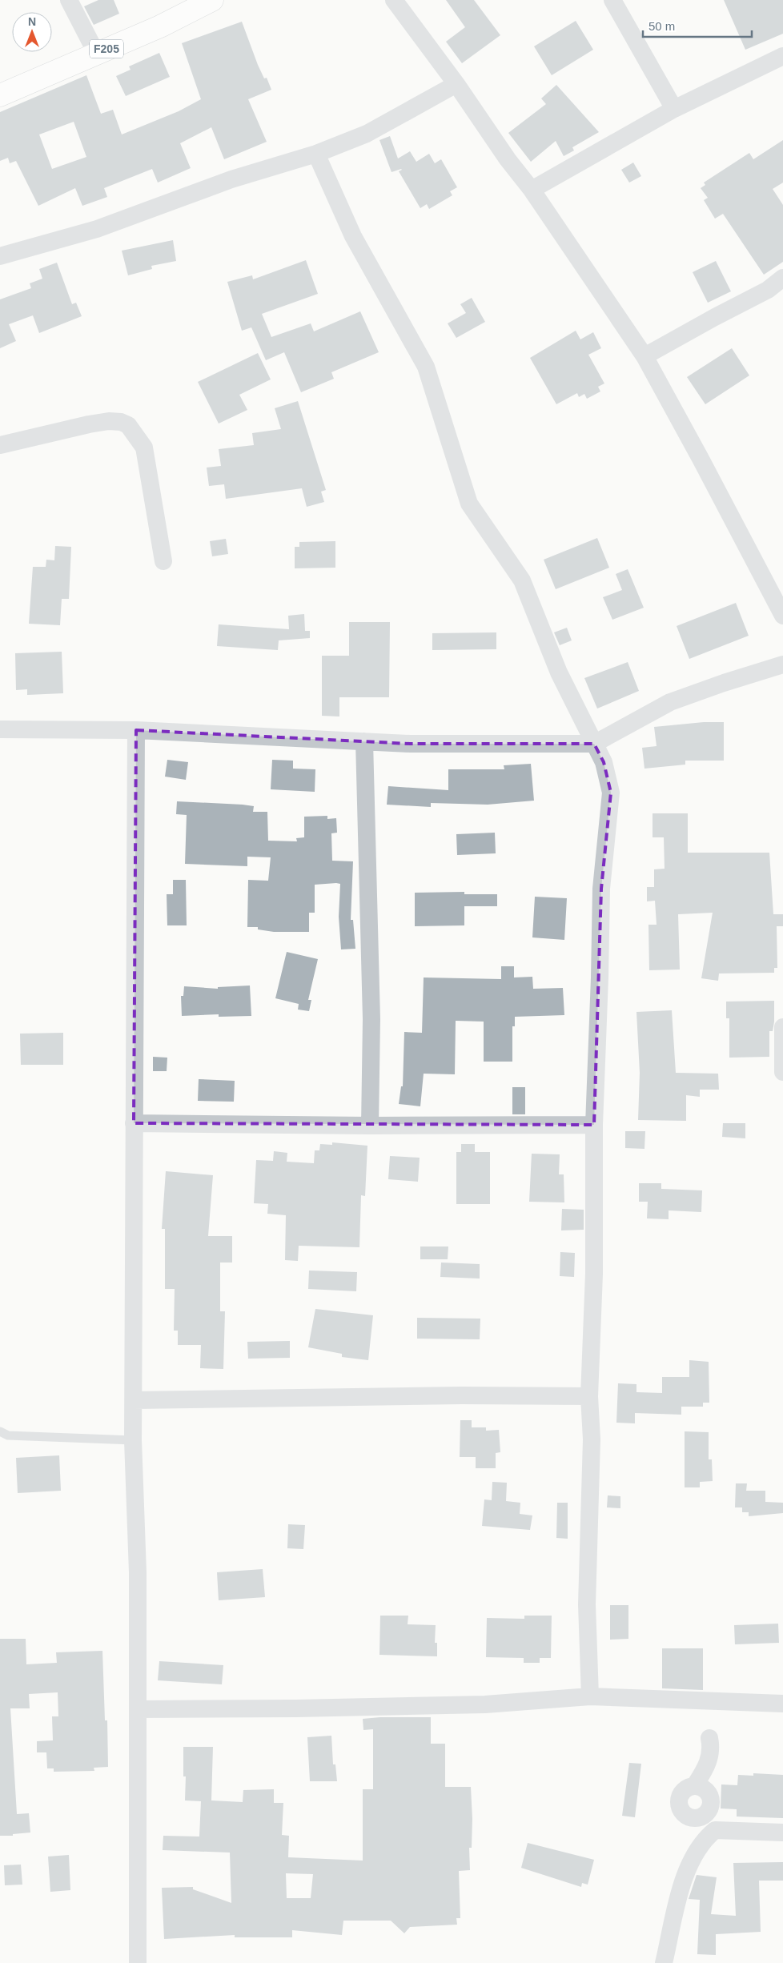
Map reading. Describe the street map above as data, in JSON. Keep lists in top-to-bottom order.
{
  "streets": {
    "main road": ["F205"]
  },
  "scale_bar": "50 m",
  "north": "top"
}
